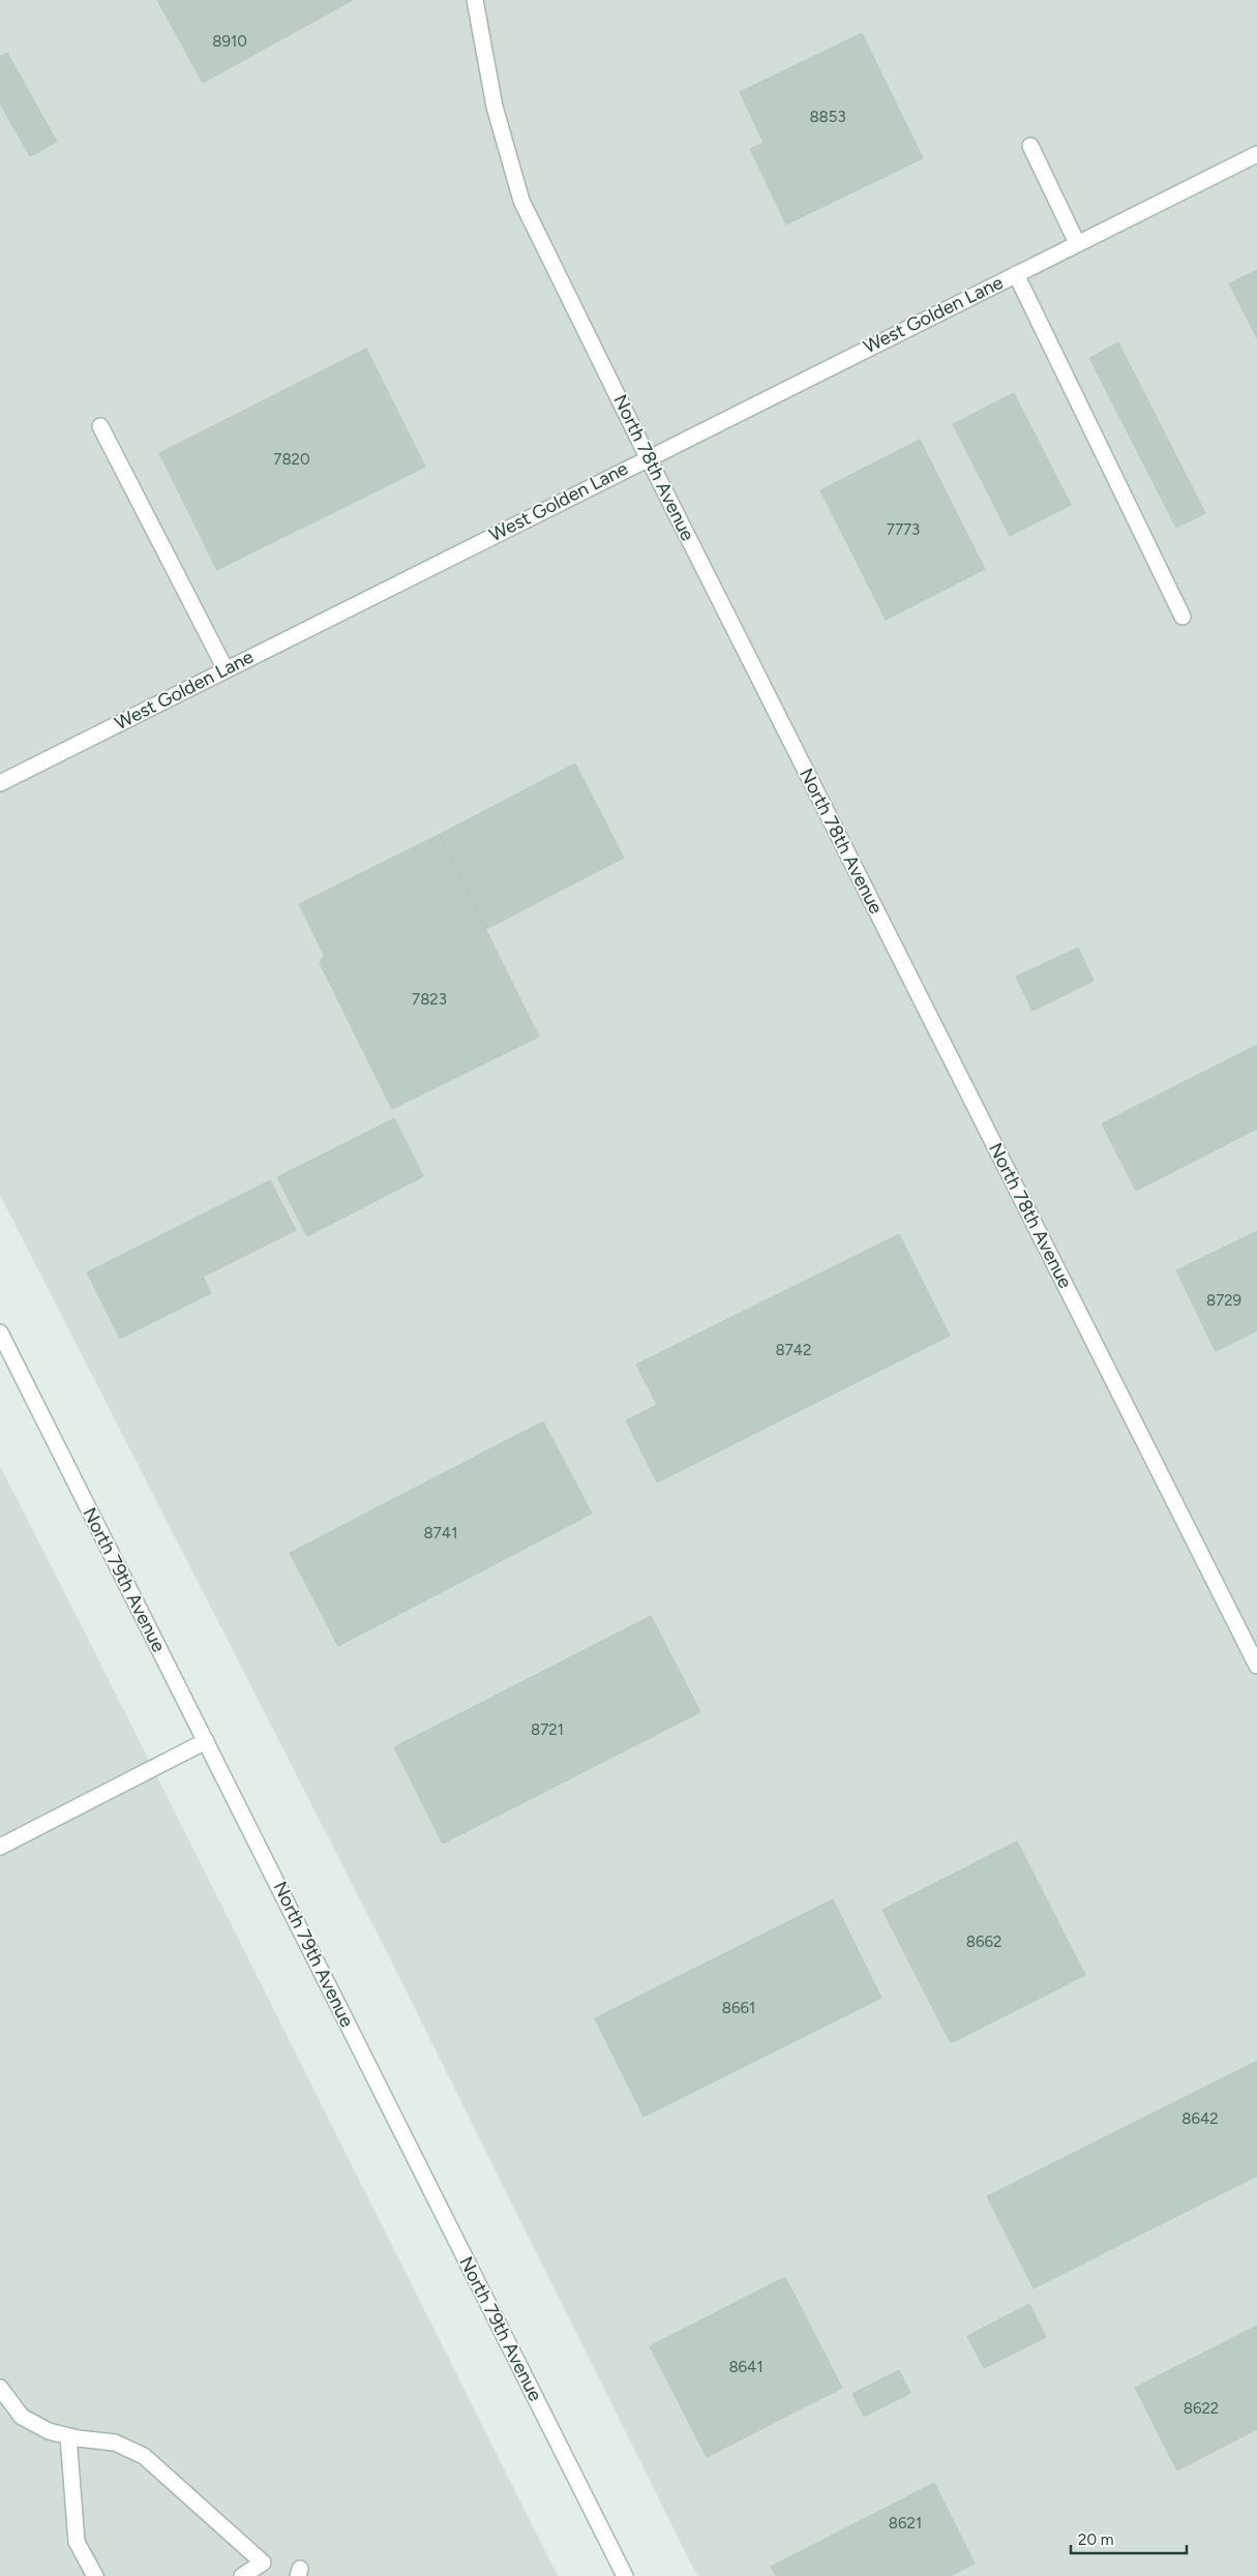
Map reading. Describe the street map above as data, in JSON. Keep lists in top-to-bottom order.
{
  "streets": {
    "street": ["West Golden Lane", "North 78th Avenue", "North 79th Avenue"]
  },
  "crossings": [
    ["West Golden Lane", "North 78th Avenue"]
  ],
  "house_numbers": [
    "8910",
    "8853",
    "7820",
    "7773",
    "7823",
    "8729",
    "8742",
    "8741",
    "8721",
    "8662",
    "8661",
    "8642",
    "8641",
    "8622",
    "8621"
  ],
  "scale_bar": "20 m"
}
